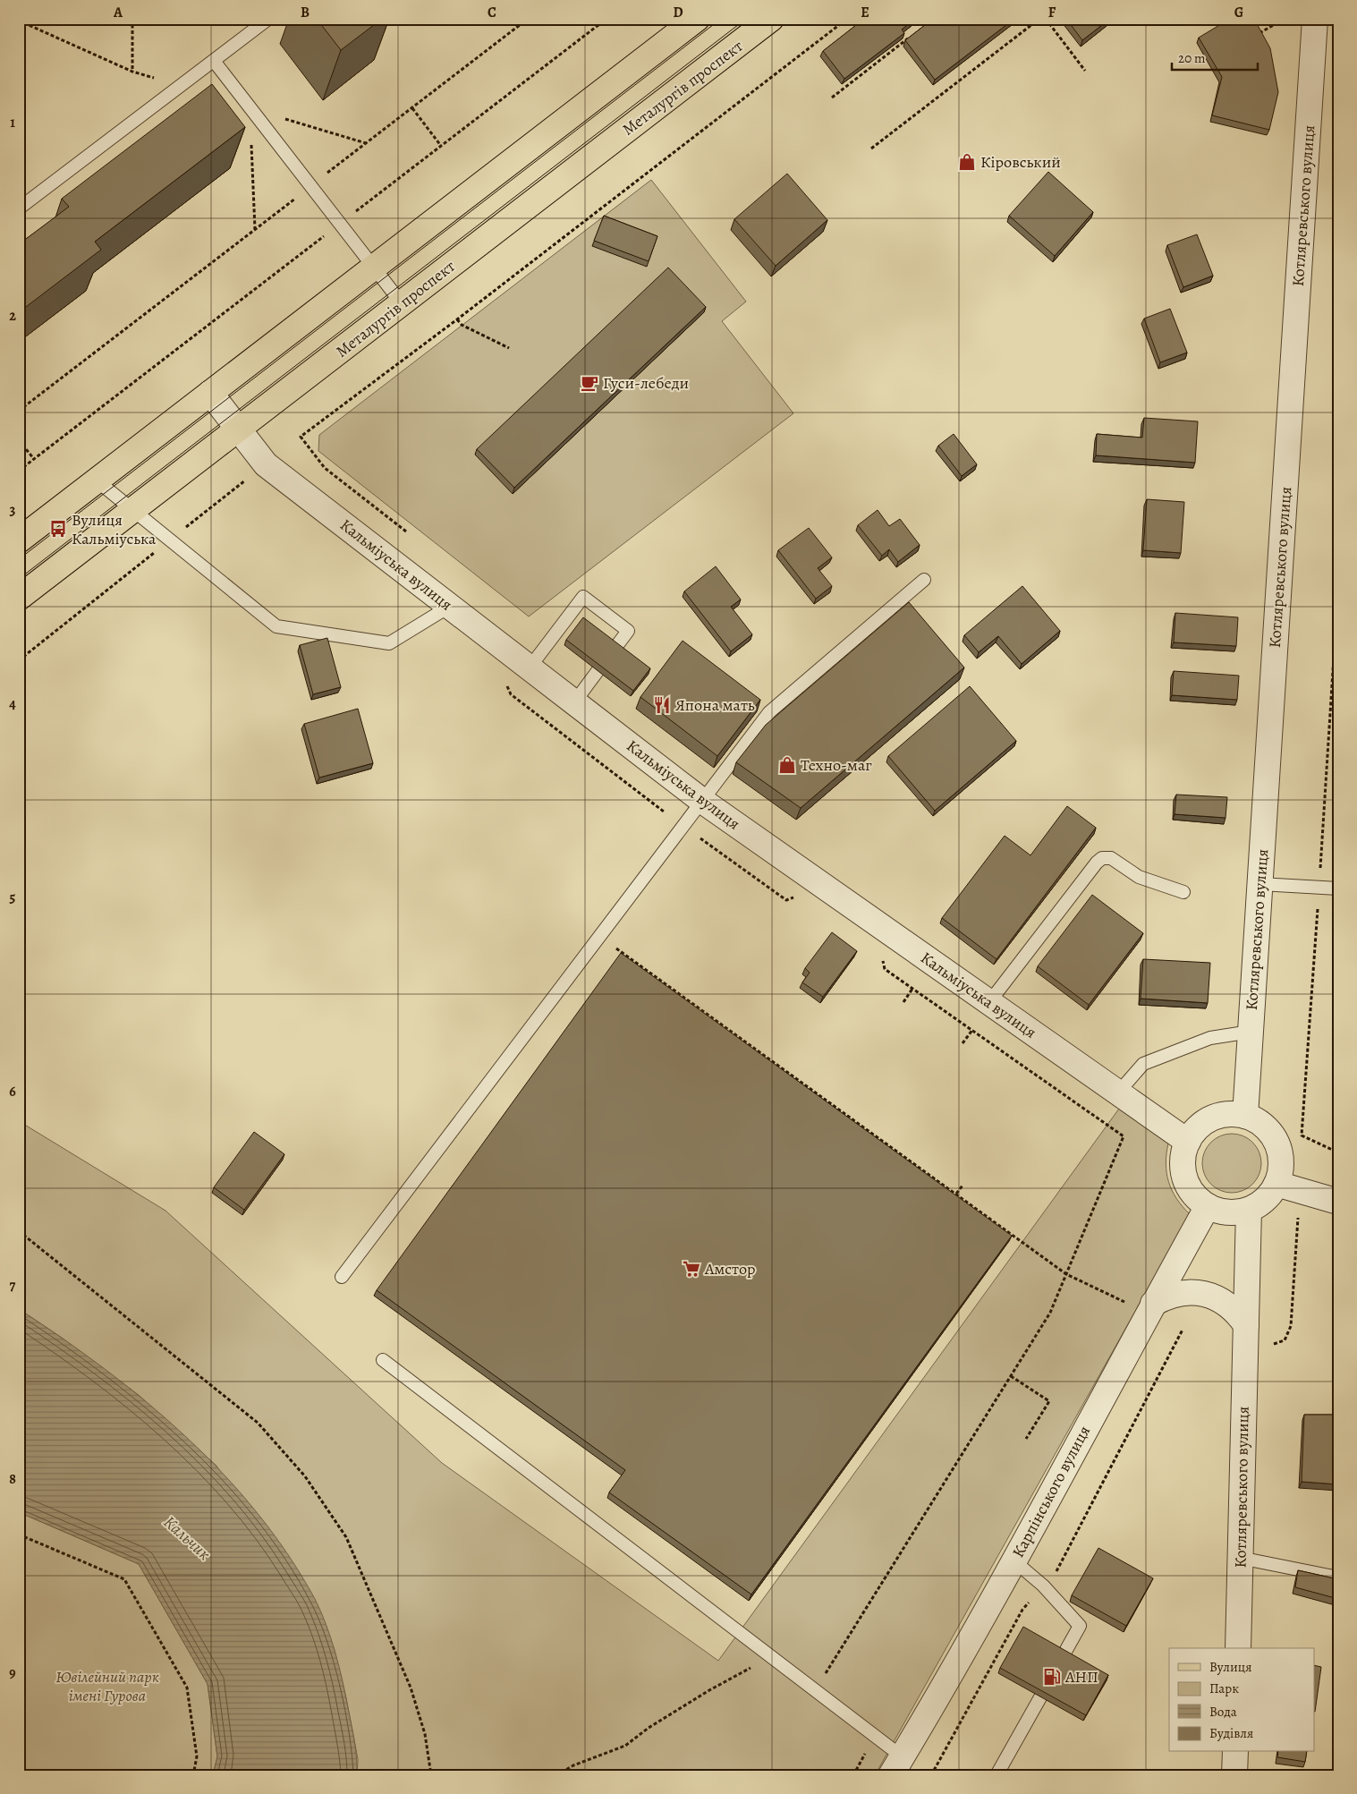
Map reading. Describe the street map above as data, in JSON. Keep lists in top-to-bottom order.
{
  "streets": {
    "main road": ["Металургів проспект"],
    "street": ["Котляревського вулиця", "Кальміуська вулиця", "Карпінського вулиця"]
  },
  "crossings": [
    ["Металургів проспект", "Кальміуська вулиця"],
    ["Котляревського вулиця", "Кальміуська вулиця"],
    ["Котляревського вулиця", "Карпінського вулиця"],
    ["Кальміуська вулиця", "Карпінського вулиця"]
  ],
  "water": ["Кальчик"],
  "parks": ["Ювілейний парк імені Гурова"],
  "places": {
    "shop": ["Кіровський", "Техно-маг"],
    "cafe": ["Гуси-лебеди"],
    "bus stop": ["Вулиця Кальміуська"],
    "restaurant": ["Япона мать"],
    "supermarket": ["Амстор"],
    "fuel station": ["АНП"]
  },
  "legend": [
    "Вулиця",
    "Парк",
    "Вода",
    "Будівля"
  ],
  "scale_bar": "20 m",
  "grid": {
    "columns": [
      "A",
      "B",
      "C",
      "D",
      "E",
      "F",
      "G"
    ],
    "rows": [
      "1",
      "2",
      "3",
      "4",
      "5",
      "6",
      "7",
      "8",
      "9"
    ]
  }
}
